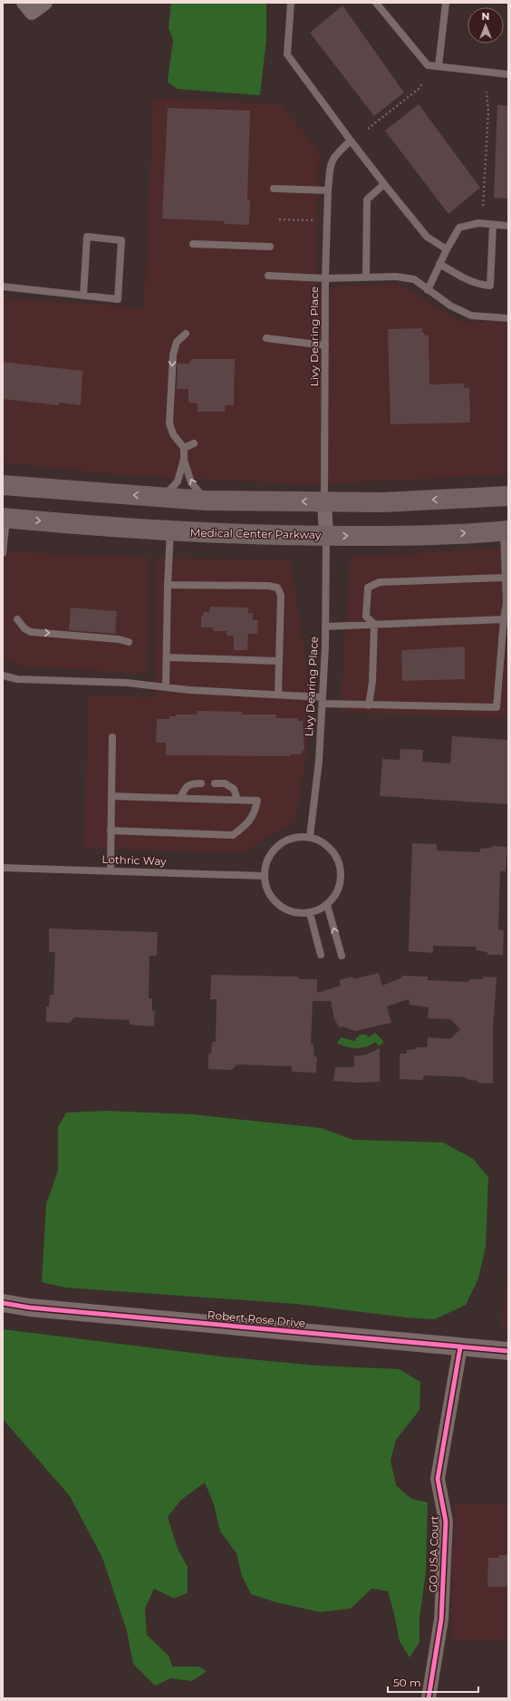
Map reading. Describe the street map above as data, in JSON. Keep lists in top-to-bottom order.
{
  "streets": {
    "main road": ["Medical Center Parkway"],
    "street": ["Robert Rose Drive", "GO USA Court"],
    "lane": ["Livy Dearing Place", "Lothric Way"]
  },
  "crossings": [
    ["Livy Dearing Place", "Medical Center Parkway"],
    ["Livy Dearing Place", "Lothric Way"],
    ["Robert Rose Drive", "GO USA Court"]
  ],
  "scale_bar": "50 m",
  "north": "top"
}
